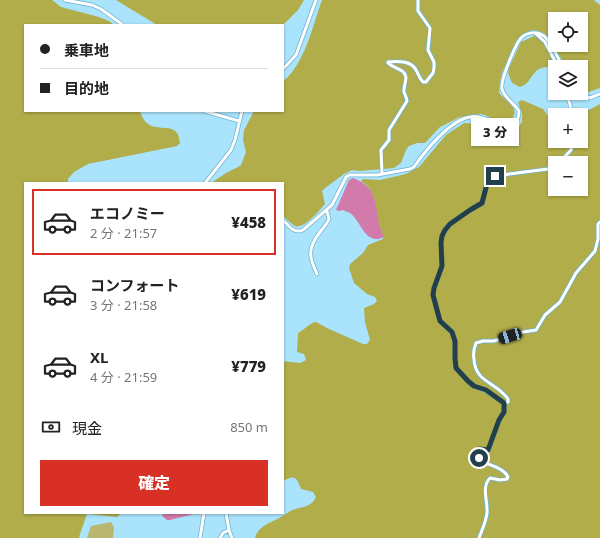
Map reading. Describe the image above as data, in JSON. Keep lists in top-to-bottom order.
{
  "page": {
    "map_buttons": ["+", "−"],
    "banner": ["乗車地", "目的地"],
    "bubble": "3 分",
    "list": [
      {
        "name": "エコノミー",
        "note": "2 分 · 21:57",
        "value": "¥458"
      },
      {
        "name": "コンフォート",
        "note": "3 分 · 21:58",
        "value": "¥619"
      },
      {
        "name": "XL",
        "note": "4 分 · 21:59",
        "value": "¥779"
      }
    ],
    "pay": ["現金", "850 m"],
    "buttons": "確定"
  }
}
